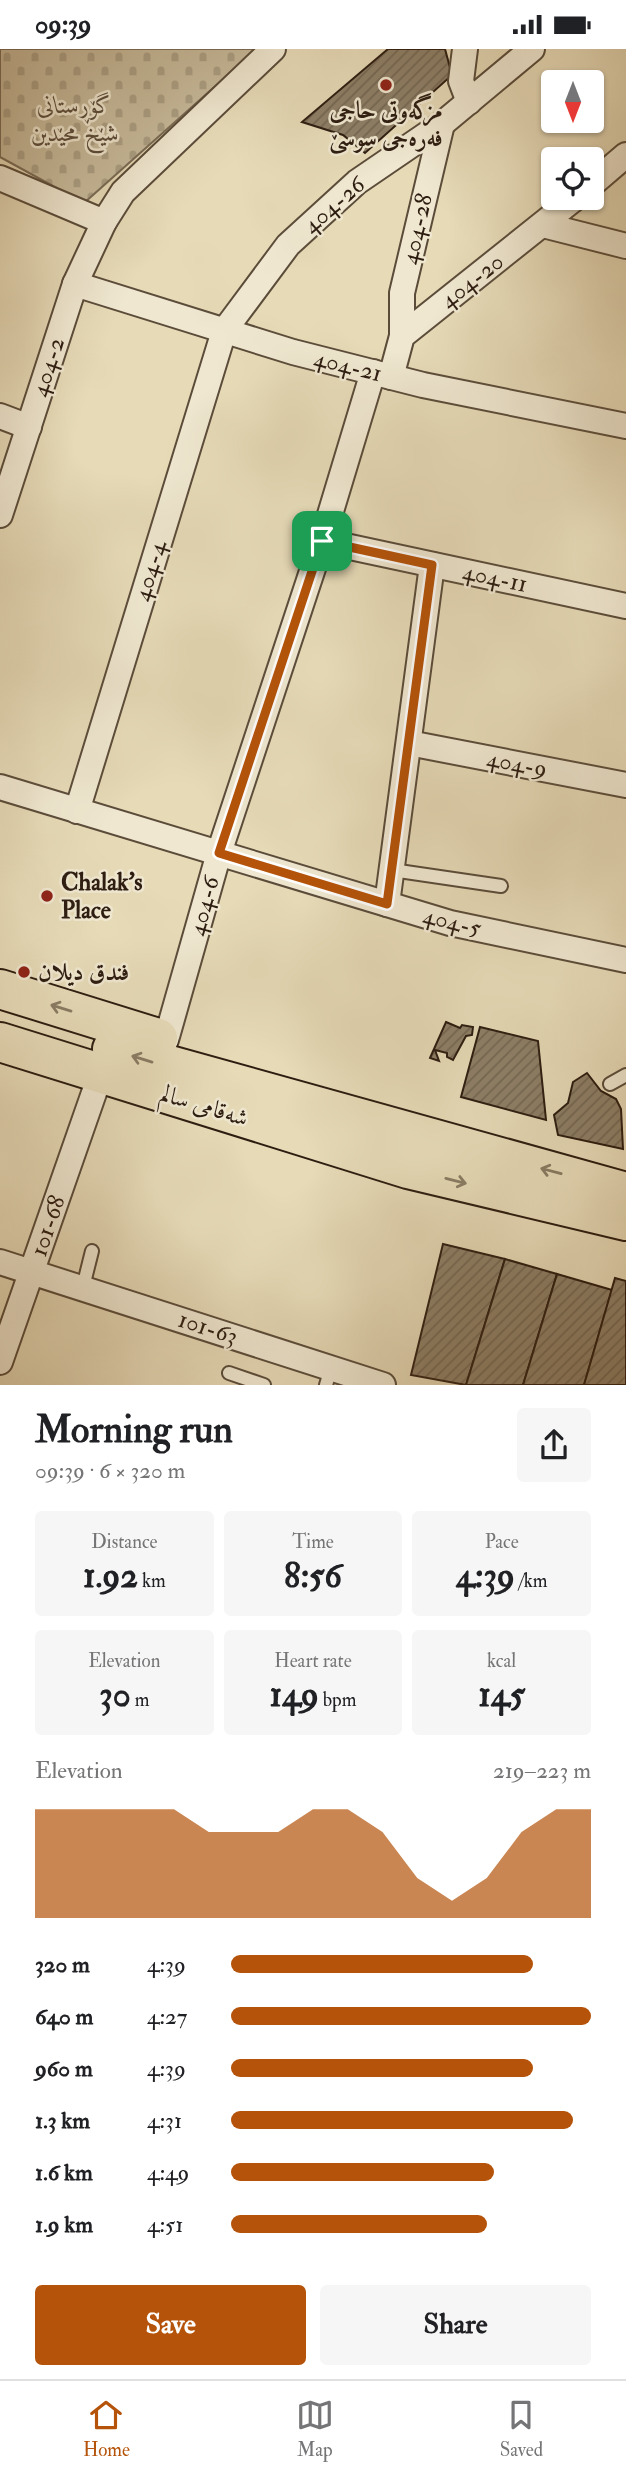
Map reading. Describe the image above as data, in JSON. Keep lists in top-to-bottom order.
{
  "streets": {
    "main road": ["شەقامی سالم"],
    "street": [
      "404-26",
      "404-28",
      "404-20",
      "404-21",
      "404-2",
      "404-4",
      "404-11",
      "404-9",
      "404-6",
      "404-5",
      "101-68",
      "101-63"
    ]
  },
  "crossings": [
    ["404-26", "404-28"],
    ["404-26", "404-21"],
    ["404-26", "404-4"],
    ["404-28", "404-20"],
    ["404-21", "404-2"],
    ["404-21", "404-4"],
    ["404-21", "404-6"],
    ["404-4", "404-5"],
    ["404-11", "404-6"],
    ["404-6", "404-5"],
    ["404-6", "شەقامی سالم"],
    ["شەقامی سالم", "101-68"],
    ["101-68", "101-63"]
  ],
  "parks": ["گۆڕستانی شێخ محێدین"],
  "places": ["مزگەوتی حاجی فەرەجی سوسێ", "Chalak's Place", "فندق ديلان"],
  "north": "bottom",
  "page": {
    "status": "09:39",
    "heading": ["Morning run", "09:39 · 6 × 320 m"],
    "stats": [
      ["Distance", "1.92 km"],
      ["Time", "8:56"],
      ["Pace", "4:39 /km"],
      ["Elevation", "30 m"],
      ["Heart rate", "149 bpm"],
      ["kcal", "145"]
    ],
    "chart": ["Elevation", "219–223 m"],
    "list": [
      {
        "name": "320 m",
        "note": "4:39"
      },
      {
        "name": "640 m",
        "note": "4:27"
      },
      {
        "name": "960 m",
        "note": "4:39"
      },
      {
        "name": "1.3 km",
        "note": "4:31"
      },
      {
        "name": "1.6 km",
        "note": "4:49"
      },
      {
        "name": "1.9 km",
        "note": "4:51"
      }
    ],
    "buttons": ["Save", "Share"],
    "tabs": ["Home", "Map", "Saved"]
  }
}
